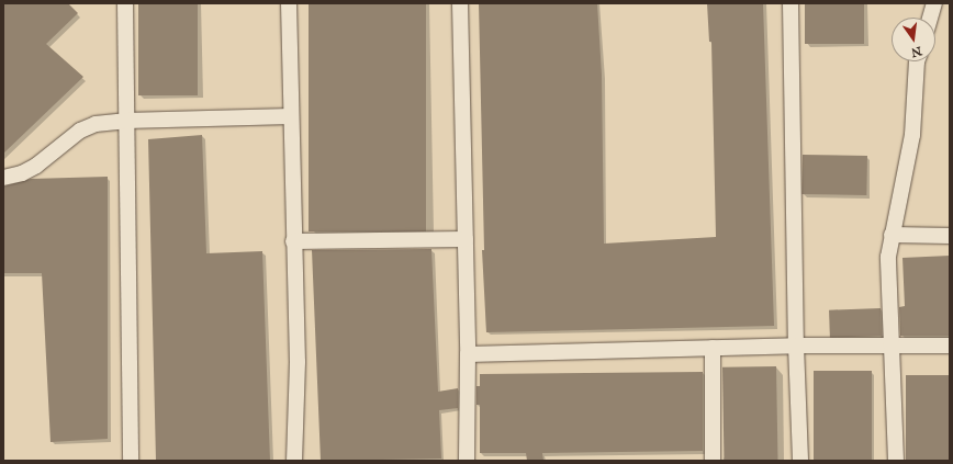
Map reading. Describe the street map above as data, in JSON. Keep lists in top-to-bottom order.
{
  "north": "bottom"
}
